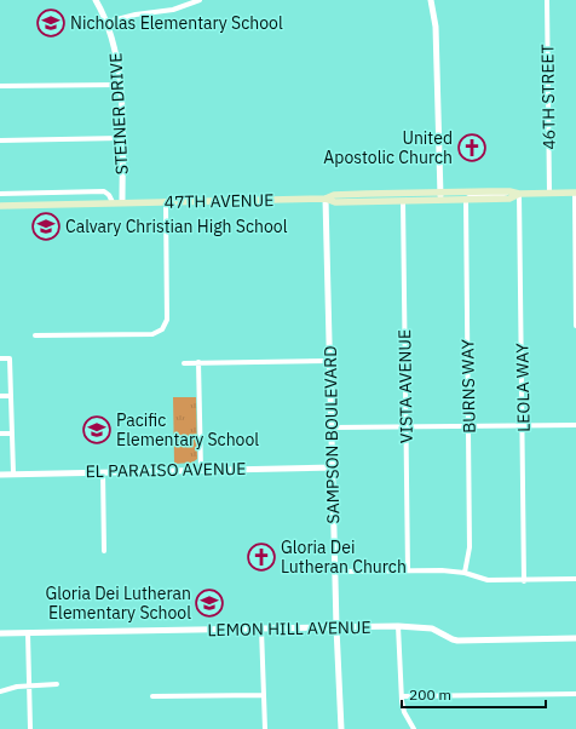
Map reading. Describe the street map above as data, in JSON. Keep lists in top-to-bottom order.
{
  "streets": {
    "main road": ["47TH AVENUE"],
    "street": [
      "46TH STREET",
      "STEINER DRIVE",
      "VISTA AVENUE",
      "BURNS WAY",
      "LEOLA WAY",
      "SAMPSON BOULEVARD",
      "EL PARAISO AVENUE",
      "LEMON HILL AVENUE"
    ]
  },
  "crossings": [
    ["46TH STREET", "47TH AVENUE"],
    ["STEINER DRIVE", "47TH AVENUE"],
    ["47TH AVENUE", "VISTA AVENUE"],
    ["47TH AVENUE", "BURNS WAY"],
    ["47TH AVENUE", "LEOLA WAY"],
    ["47TH AVENUE", "SAMPSON BOULEVARD"],
    ["SAMPSON BOULEVARD", "EL PARAISO AVENUE"],
    ["SAMPSON BOULEVARD", "LEMON HILL AVENUE"]
  ],
  "places": {
    "school or university": [
      "Nicholas Elementary School",
      "Calvary Christian High School",
      "Pacific Elementary School",
      "Gloria Dei Lutheran Elementary School"
    ],
    "church": ["United Apostolic Church", "Gloria Dei Lutheran Church"]
  },
  "scale_bar": "200 m"
}
